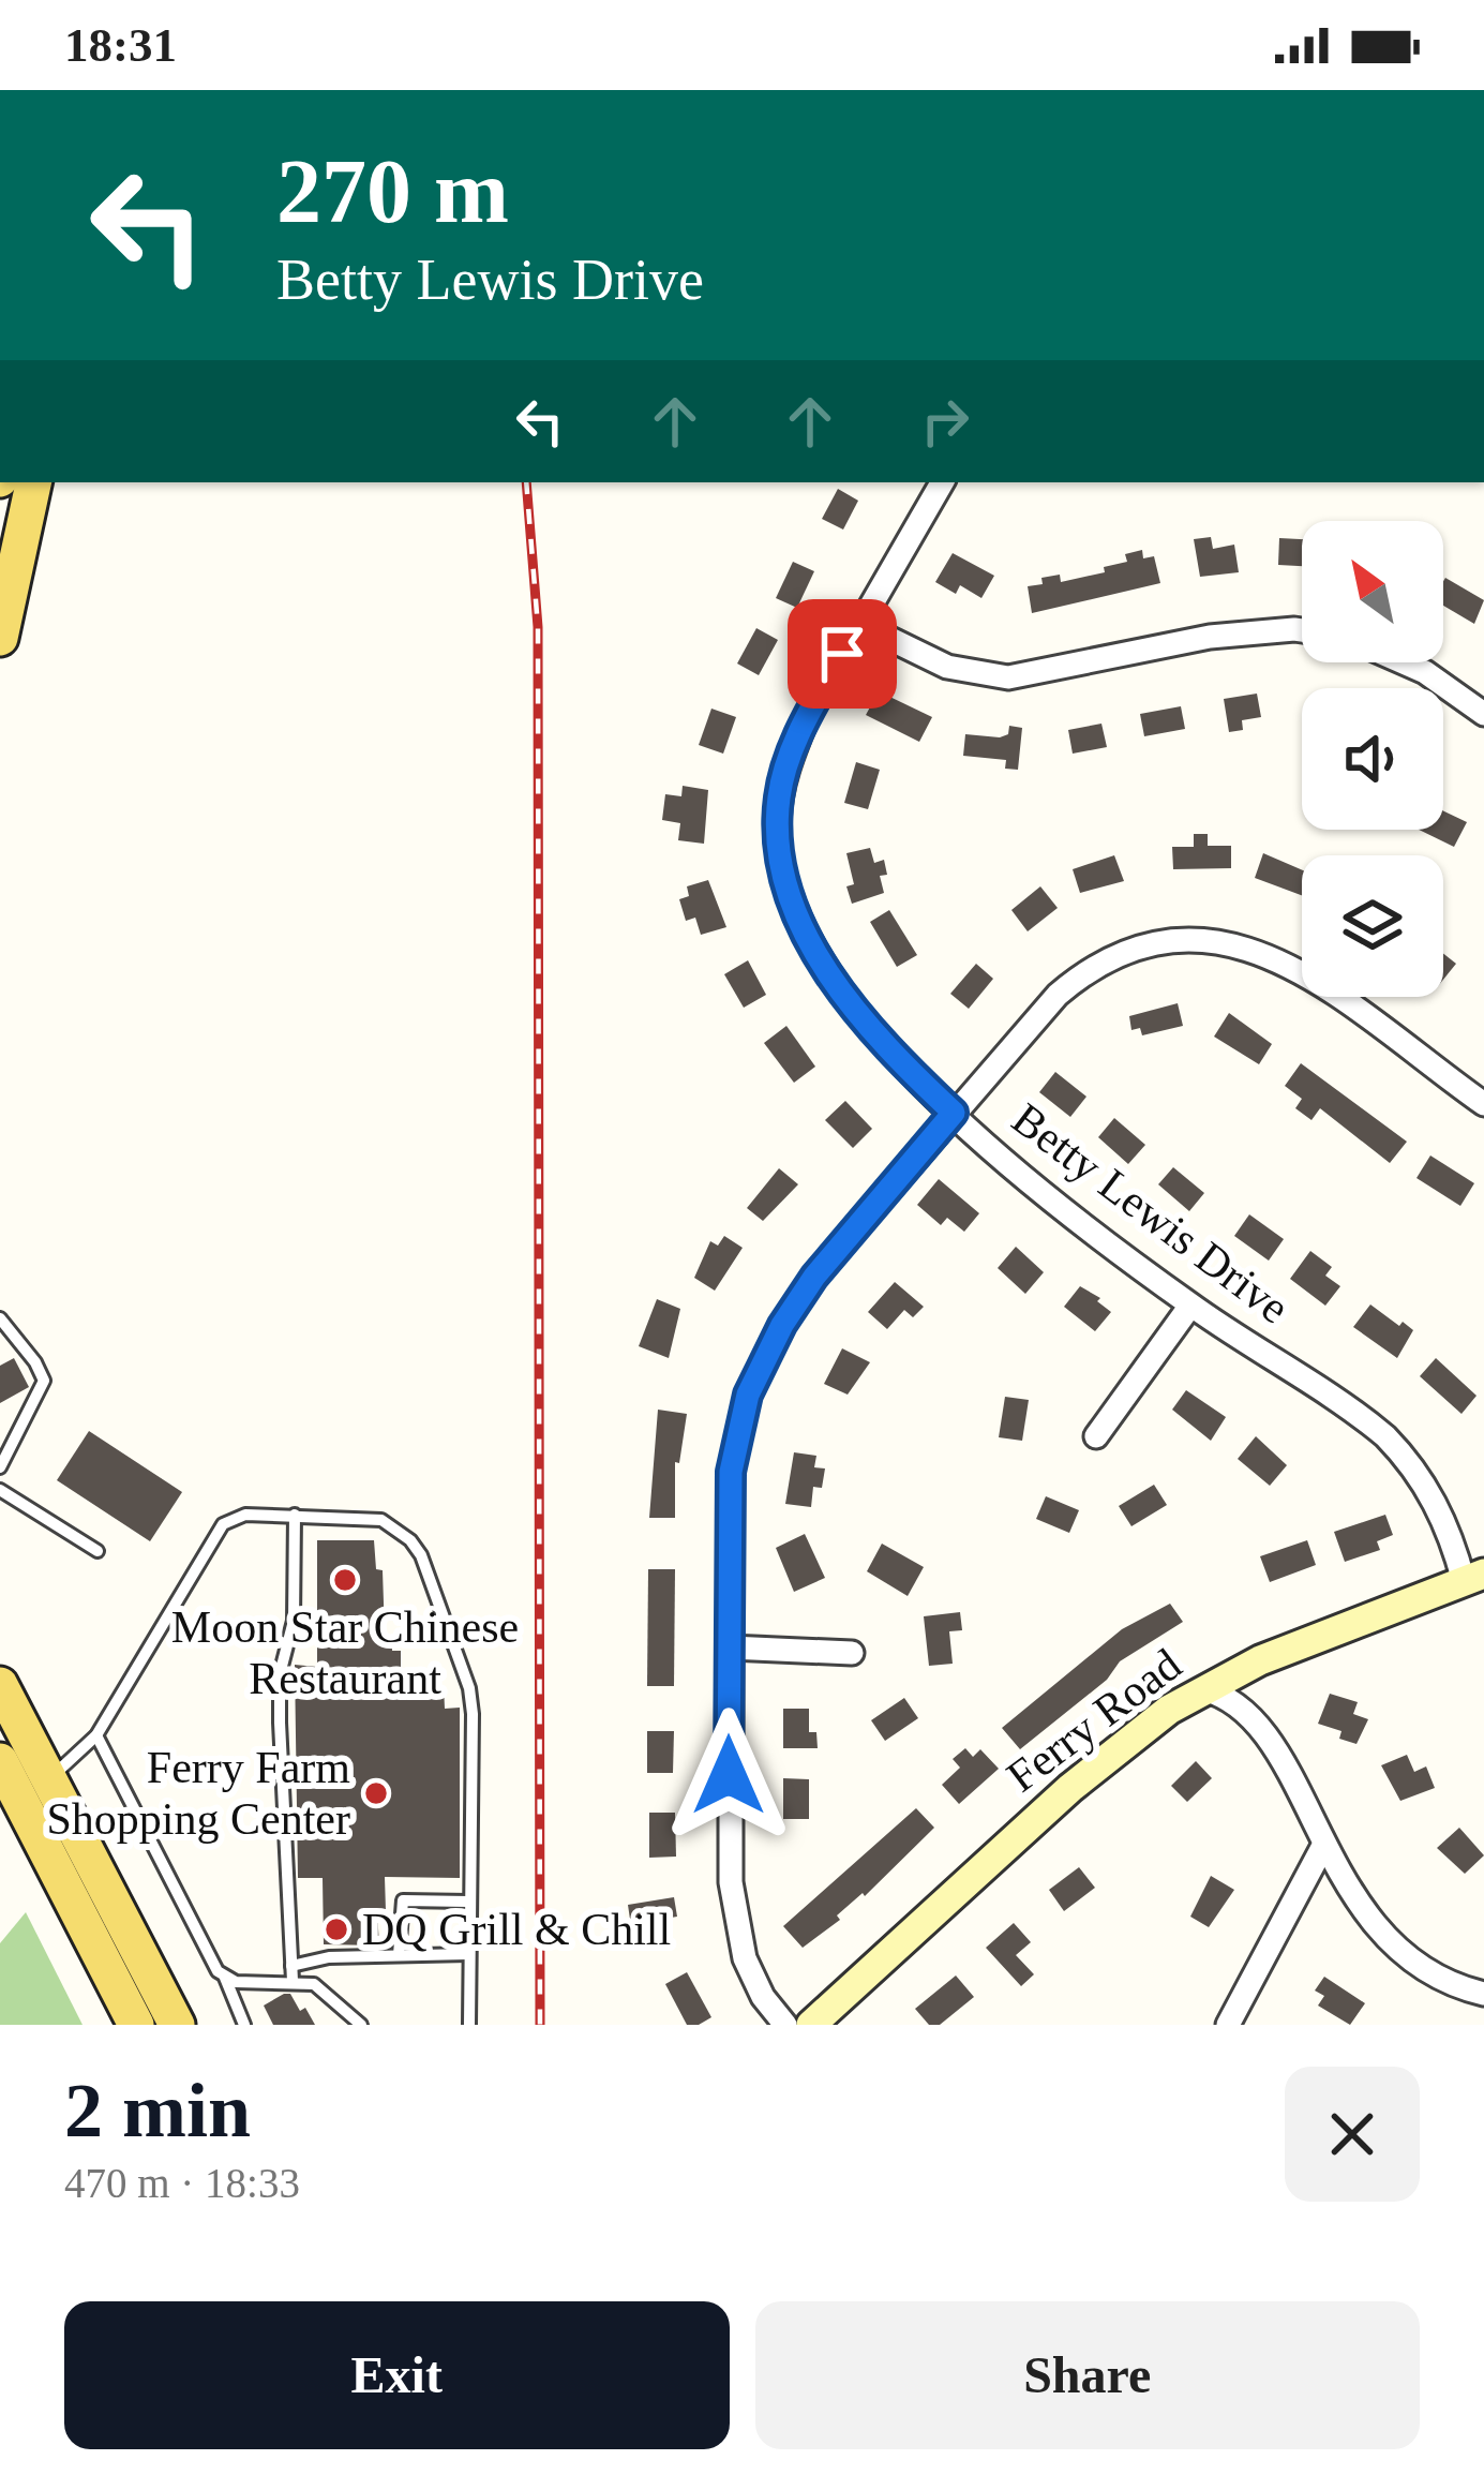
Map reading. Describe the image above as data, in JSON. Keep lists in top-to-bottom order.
{
  "streets": {
    "main road": ["Ferry Road"],
    "street": ["Betty Lewis Drive"]
  },
  "crossings": [
    ["Betty Lewis Drive", "Ferry Road"]
  ],
  "places": ["Moon Star Chinese Restaurant", "Ferry Farm Shopping Center", "DQ Grill & Chill"],
  "north": "top left",
  "page": {
    "status": "18:31",
    "turn": ["270 m", "Betty Lewis Drive"],
    "heading": ["2 min", "470 m · 18:33"],
    "buttons": ["Exit", "Share"]
  }
}
